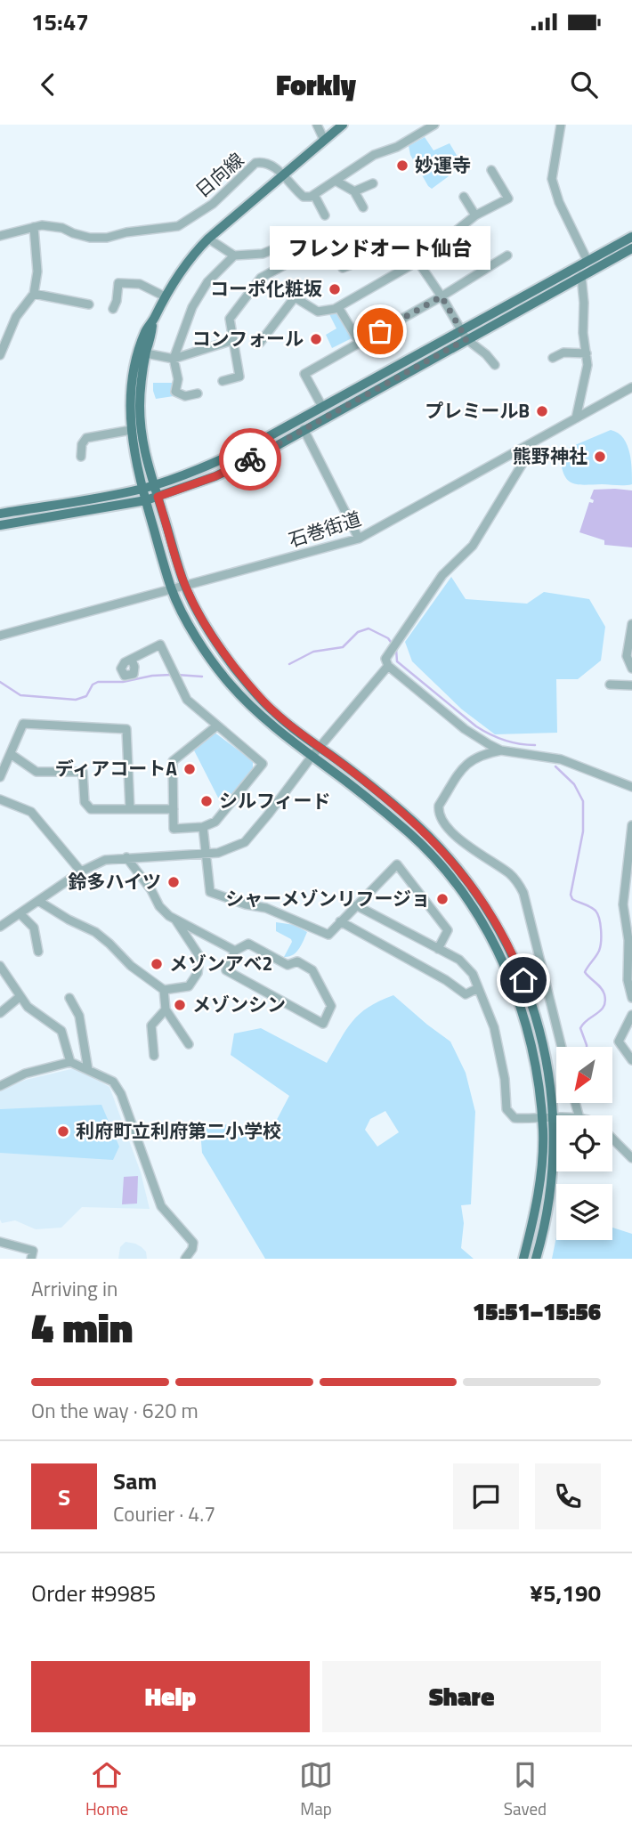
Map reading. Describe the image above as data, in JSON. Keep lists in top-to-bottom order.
{
  "streets": {
    "street": ["日向線", "石巻街道"]
  },
  "places": [
    "妙運寺",
    "コーポ化粧坂",
    "フレンドオート仙台",
    "コンフォール",
    "プレミールB",
    "熊野神社",
    "ディアコートA",
    "シルフィード",
    "鈴多ハイツ",
    "シャーメゾンリフージョ",
    "メゾンアベ2",
    "メゾンシン",
    "利府町立利府第二小学校"
  ],
  "north": "bottom left",
  "page": {
    "status": "15:47",
    "header": "Forkly",
    "bubble": "フレンドオート仙台",
    "heading": ["4 min", "Arriving in", "15:51–15:56"],
    "panel": [
      "Sam",
      "Courier · 4.7",
      "Order #9985",
      "¥5,190"
    ],
    "bar": "On the way · 620 m",
    "round": "S",
    "buttons": ["Help", "Share"],
    "tabs": ["Home", "Map", "Saved"]
  }
}
